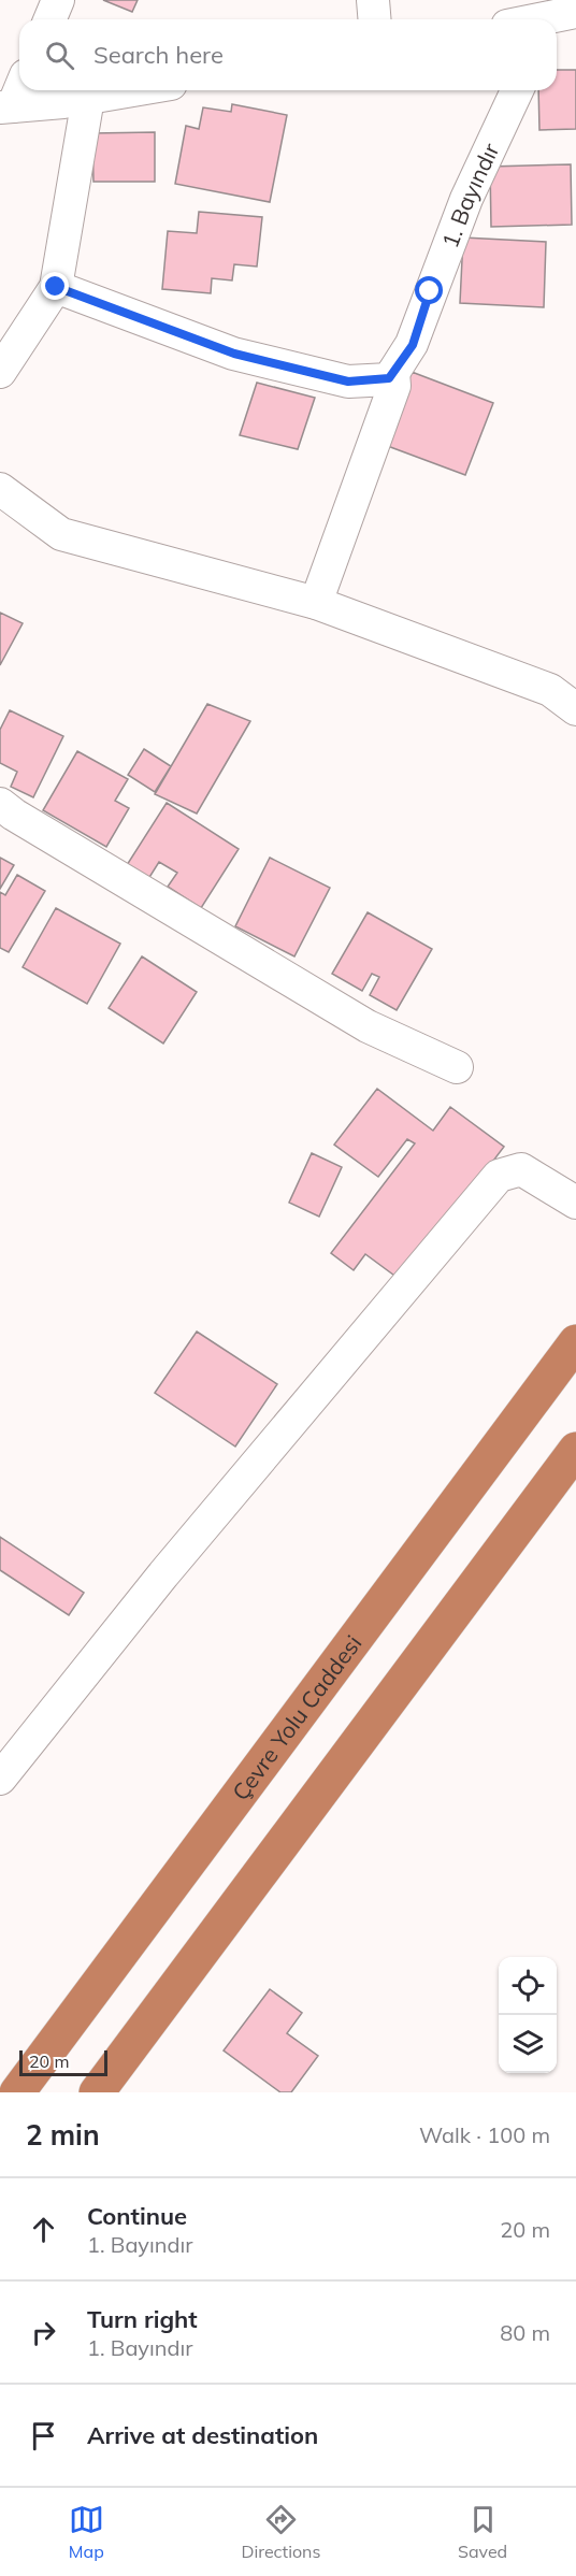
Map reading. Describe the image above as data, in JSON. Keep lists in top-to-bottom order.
{
  "streets": {
    "highway": ["Çevre Yolu Caddesi"],
    "street": ["1. Bayındır"]
  },
  "scale_bar": "20 m",
  "page": {
    "search": "Search here",
    "scale": "20 m",
    "heading": ["2 min", "Walk · 100 m"],
    "list": [
      ["Continue", "1. Bayındır", "20 m"],
      ["Turn right", "1. Bayındır", "80 m"],
      "Arrive at destination"
    ],
    "nav": ["Map", "Directions", "Saved"]
  }
}
